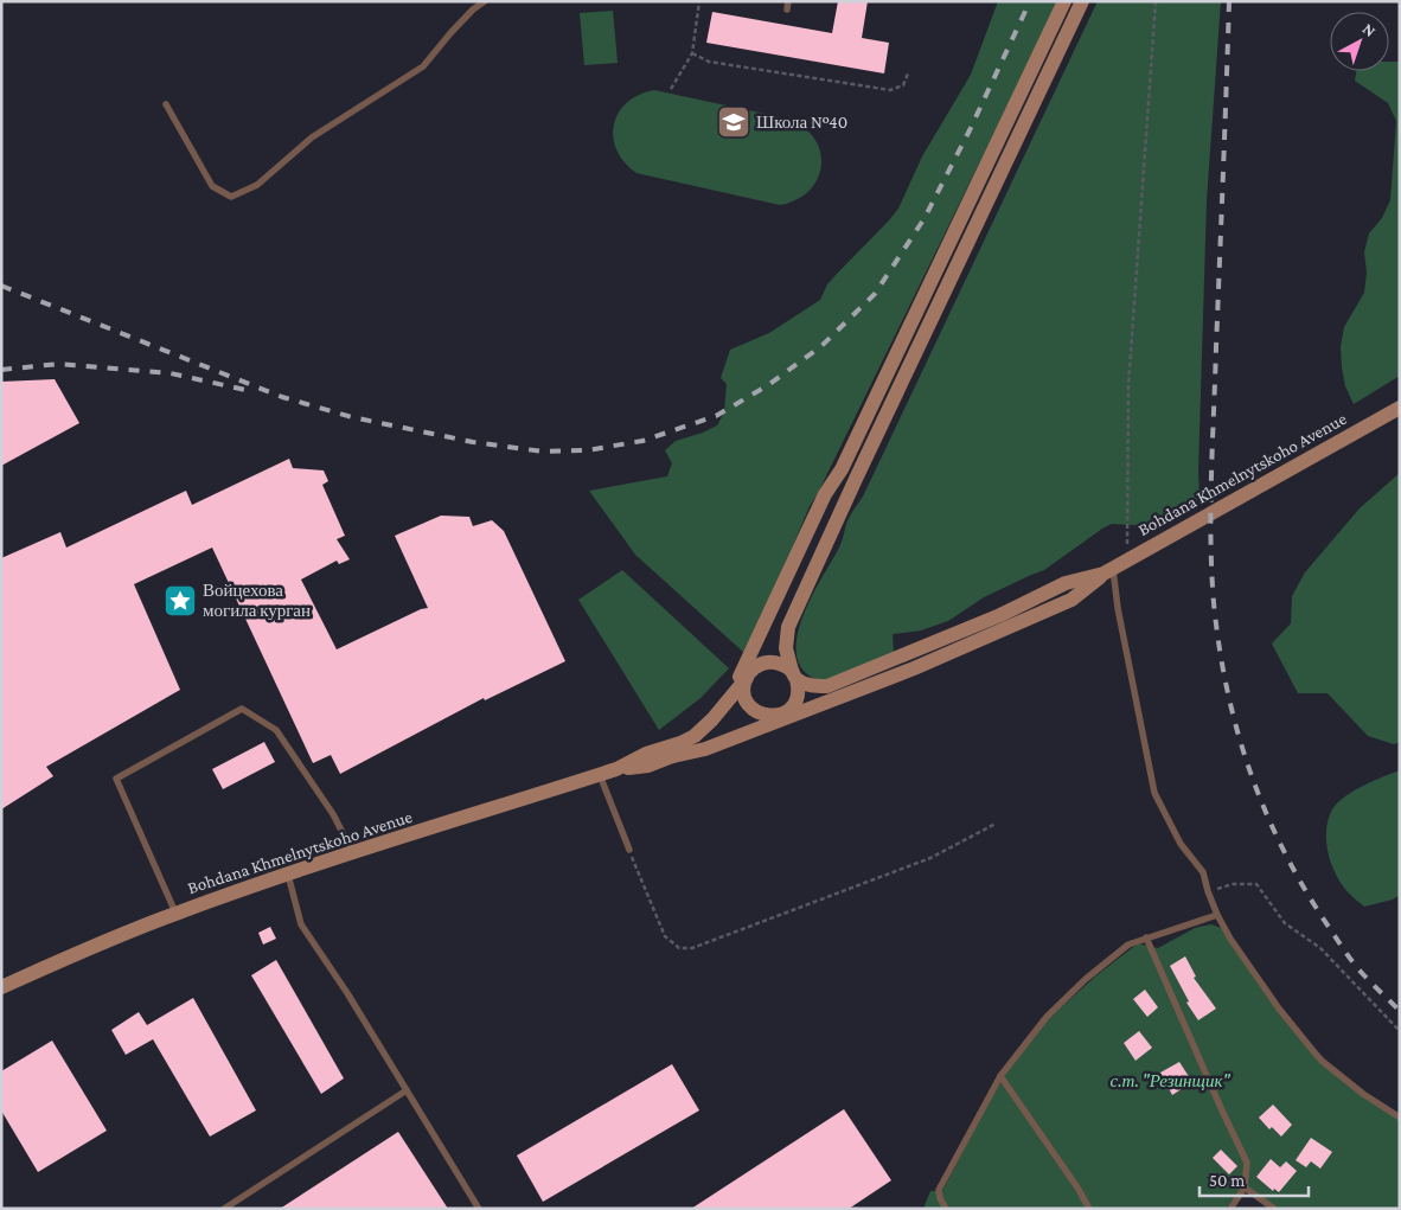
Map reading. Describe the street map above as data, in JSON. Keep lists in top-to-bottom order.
{
  "streets": {
    "main road": ["Bohdana Khmelnytskoho Avenue"]
  },
  "parks": ["с.т. \"Резинщик\""],
  "places": {
    "school or university": ["Школа №40"],
    "place": ["Войцехова могила курган"]
  },
  "scale_bar": "50 m",
  "north": "top right"
}
